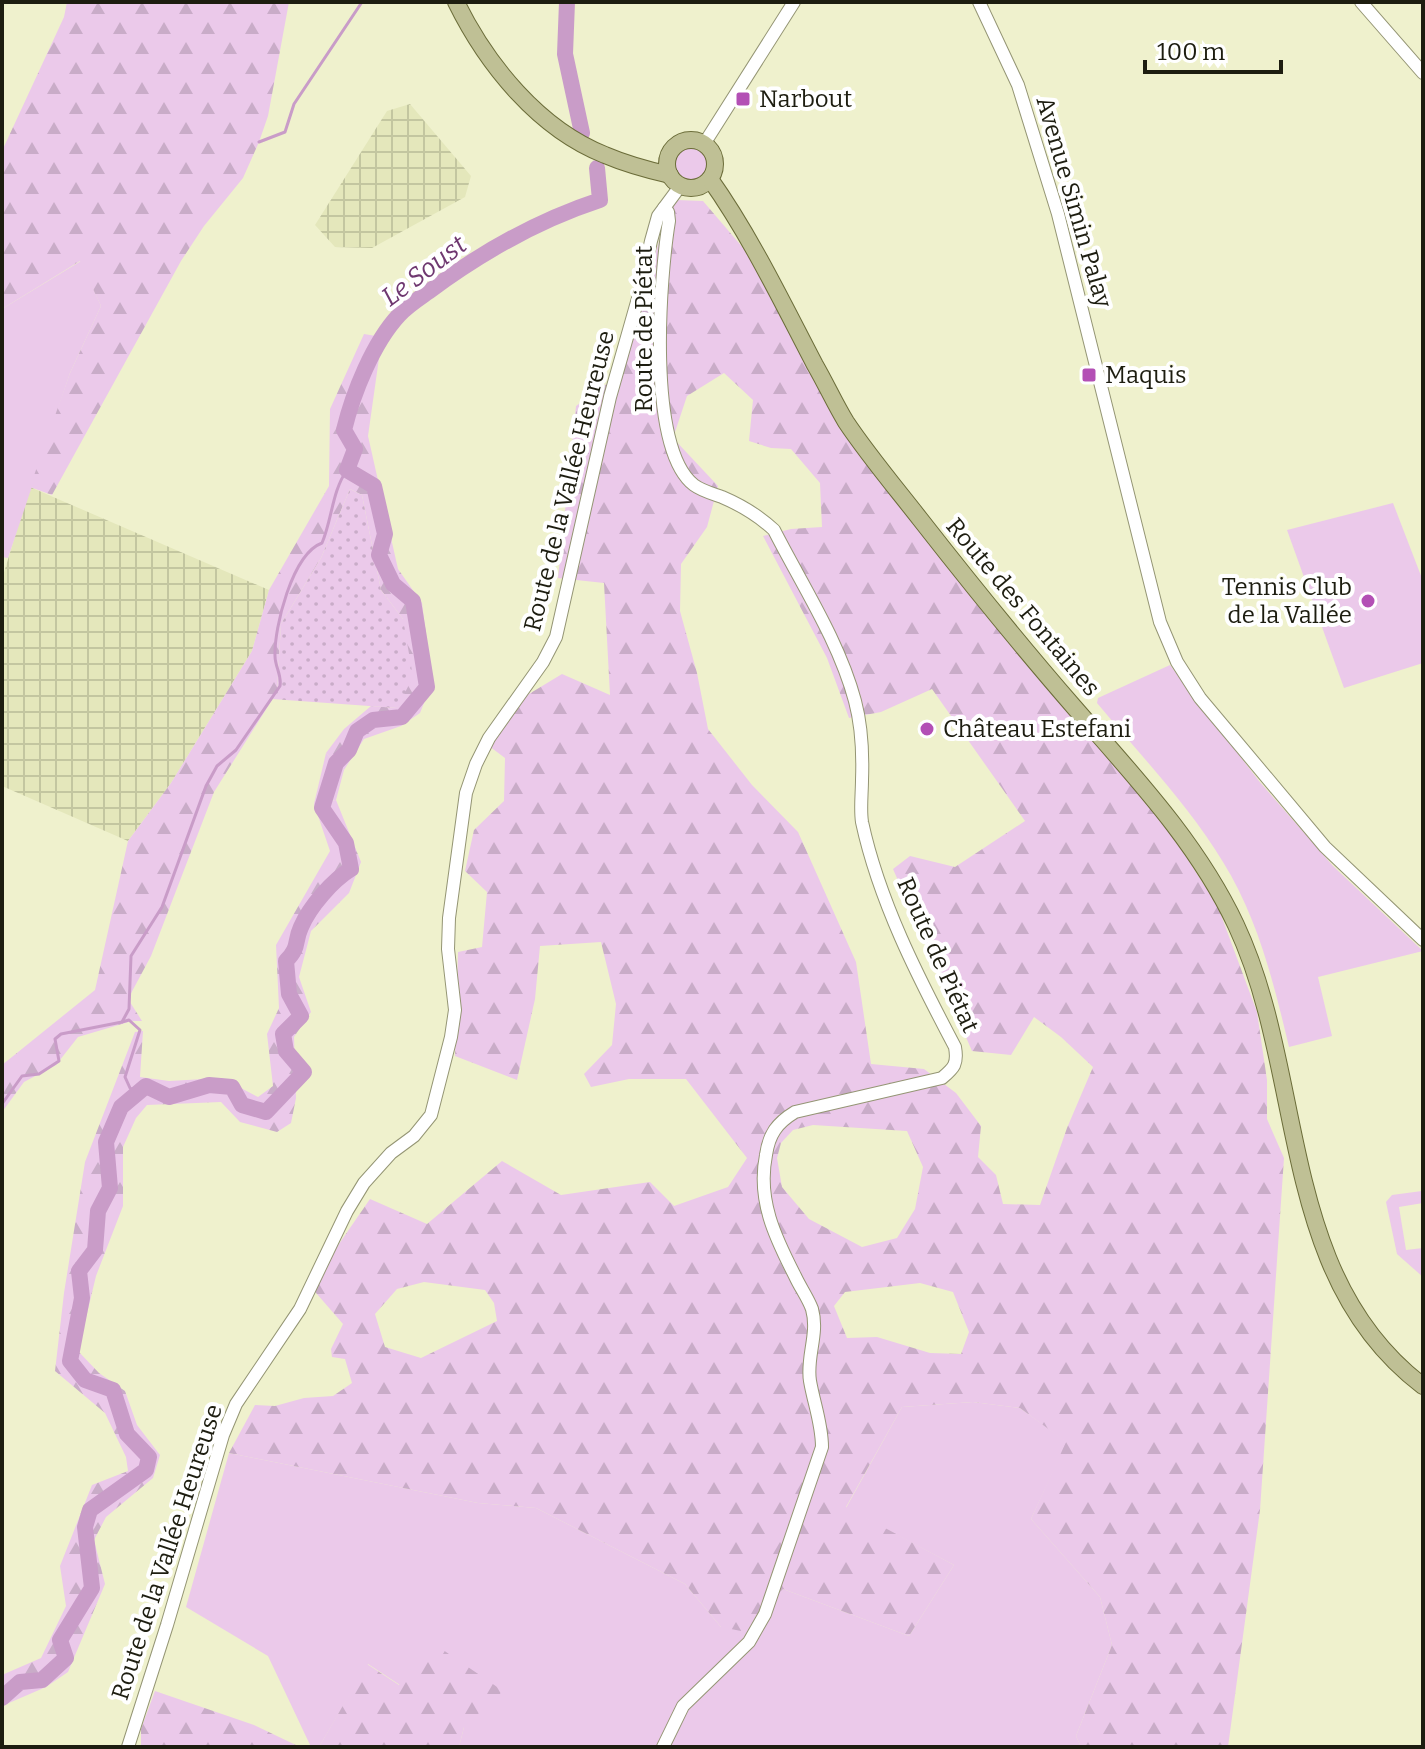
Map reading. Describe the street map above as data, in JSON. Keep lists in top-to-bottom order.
{
  "streets": {
    "main road": ["Route des Fontaines"],
    "street": ["Avenue Simin Palay", "Route de Piétat", "Route de la Vallée Heureuse"]
  },
  "crossings": [
    ["Route de Piétat", "Route de la Vallée Heureuse"],
    ["Route de la Vallée Heureuse", "Route des Fontaines"]
  ],
  "water": ["Le Soust"],
  "places": {
    "transit": ["Narbout", "Maquis"],
    "other": ["Tennis Club de la Vallée", "Château Estefani"]
  },
  "scale_bar": "100 m"
}
